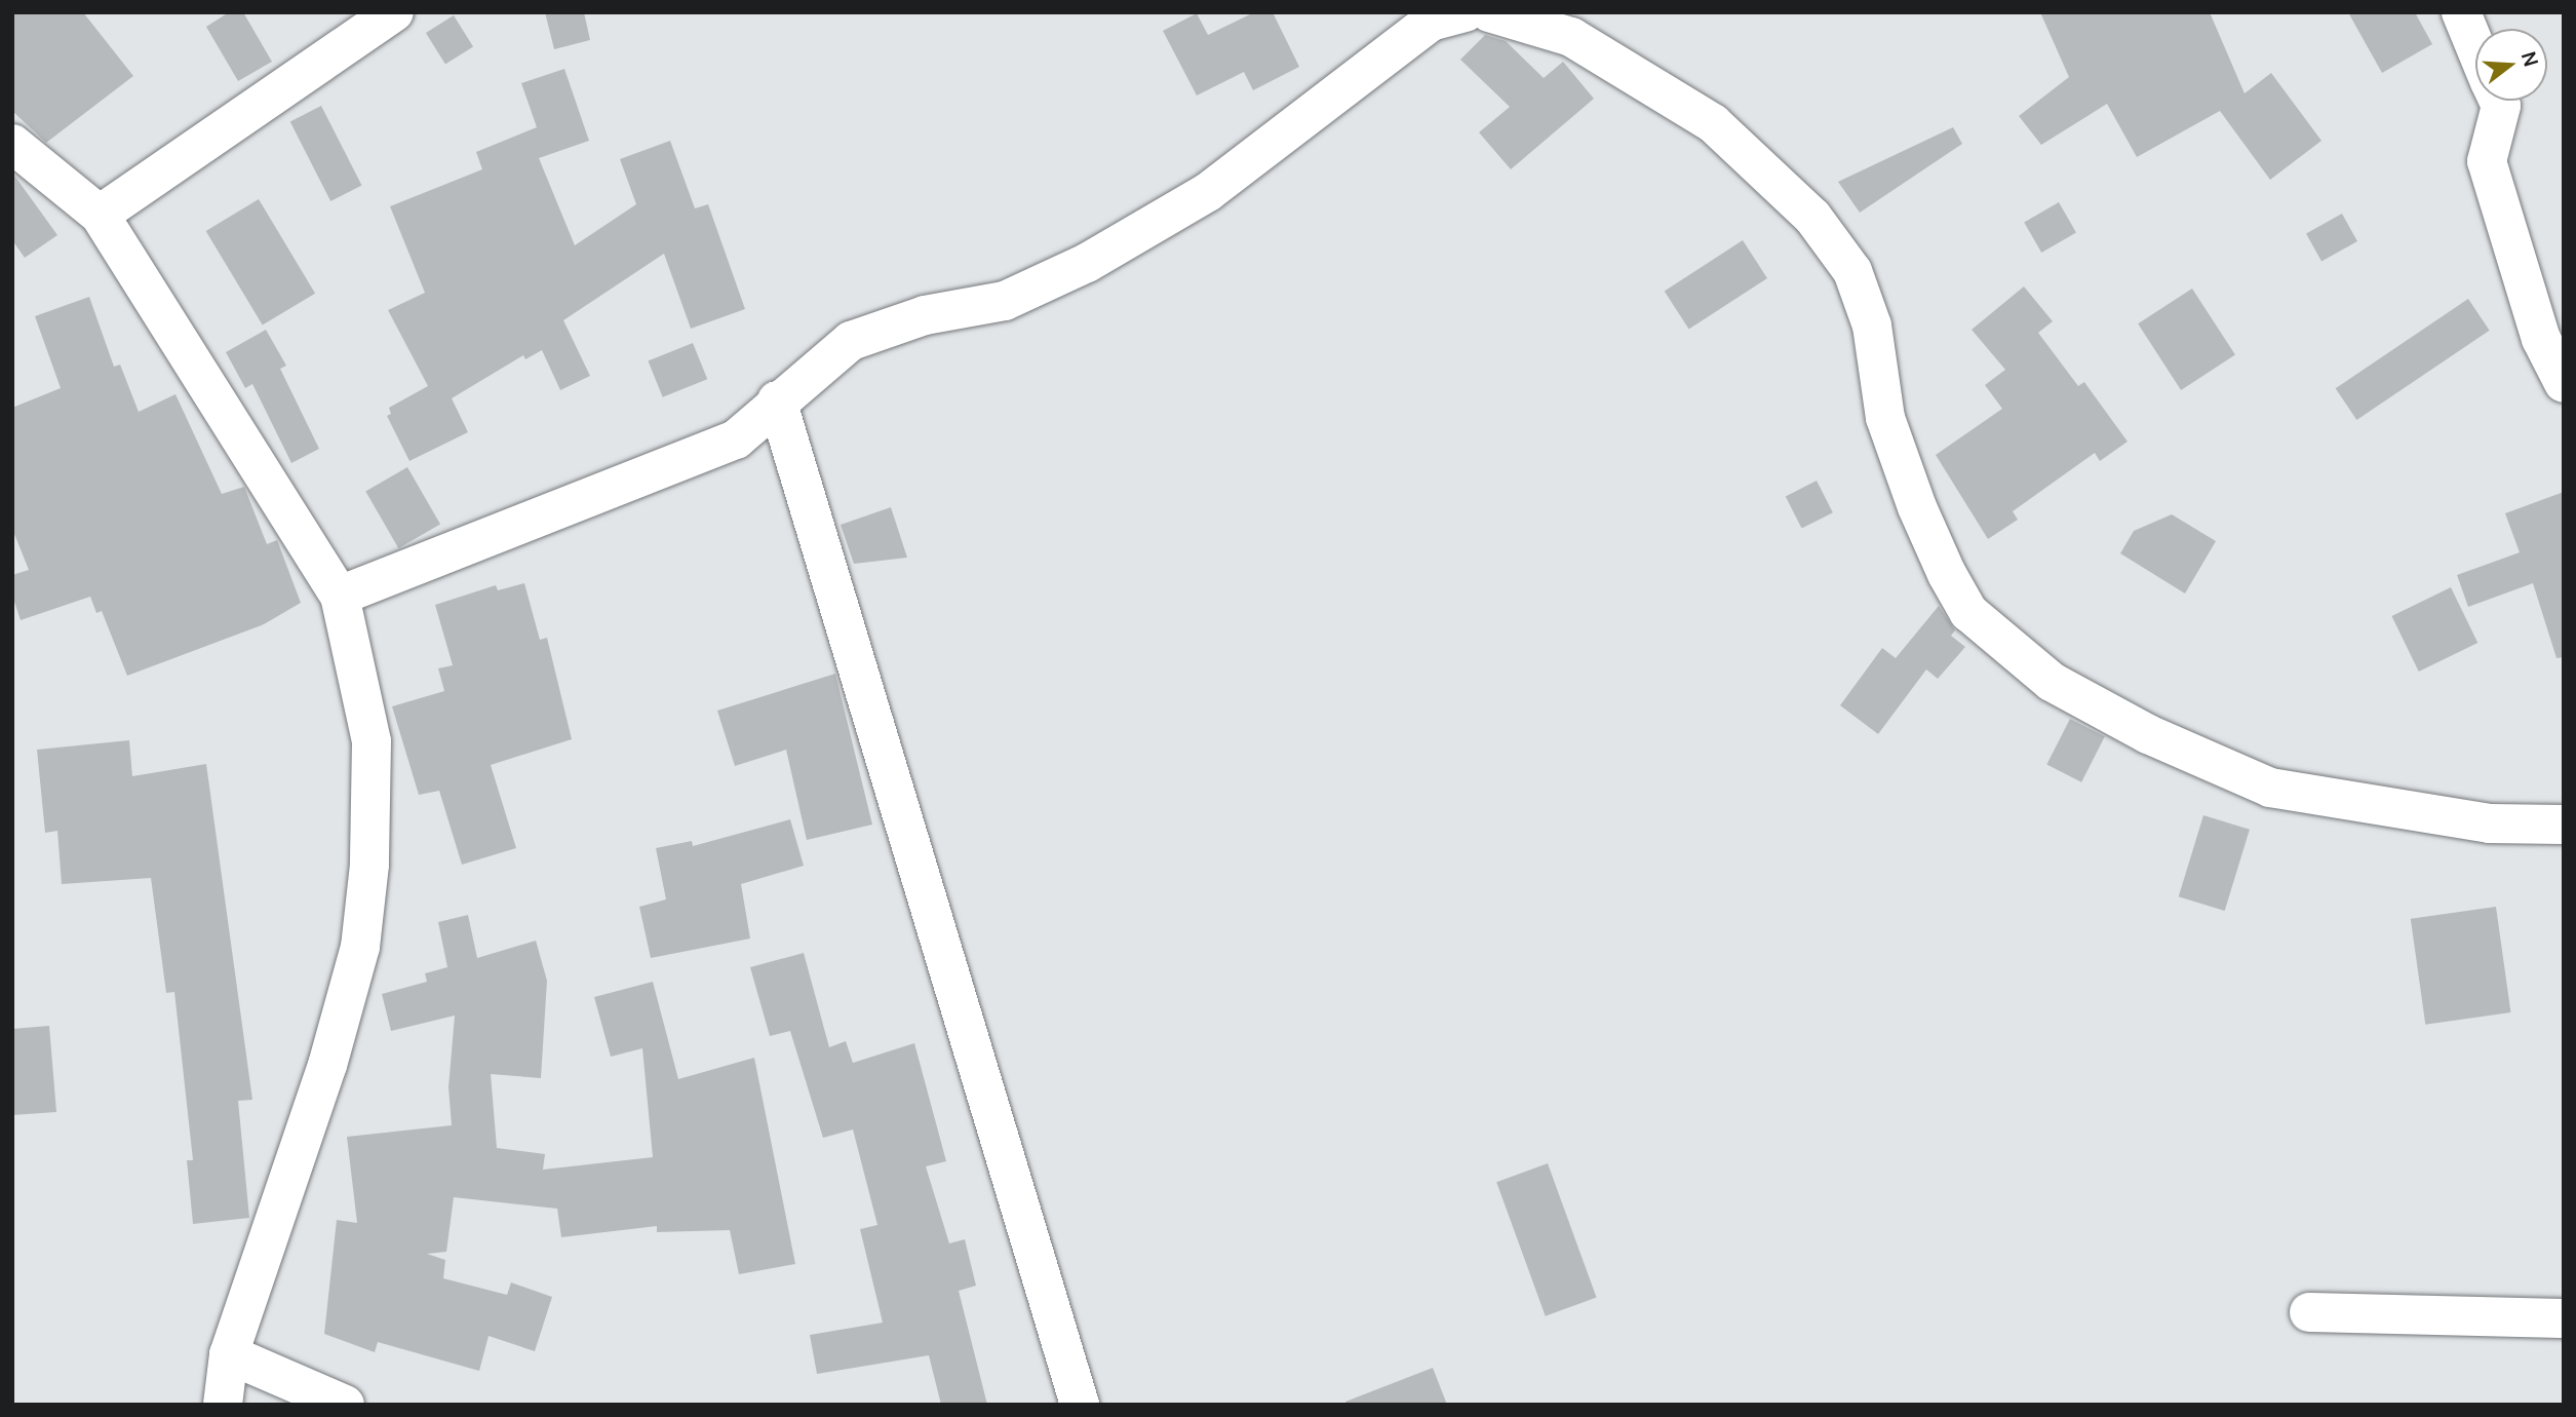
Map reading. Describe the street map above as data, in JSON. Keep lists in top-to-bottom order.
{
  "north": "right"
}
